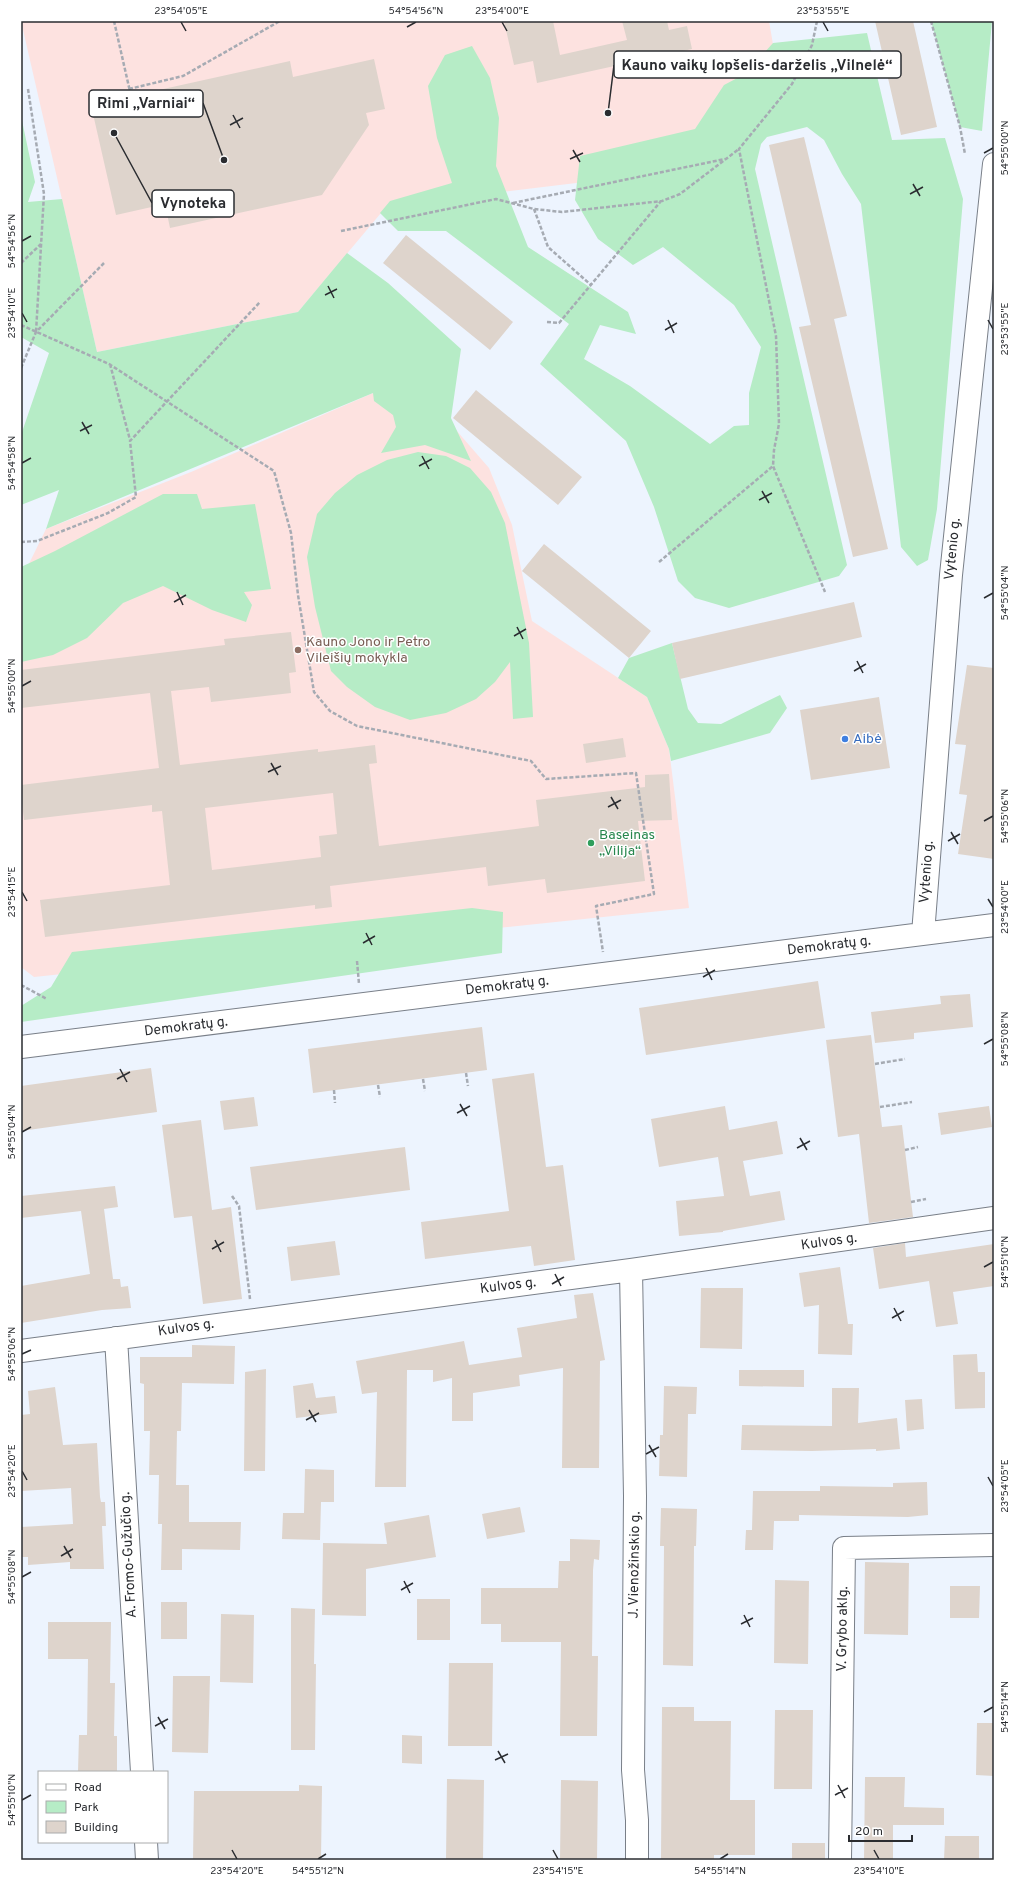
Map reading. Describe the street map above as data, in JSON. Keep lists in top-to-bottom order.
{
  "streets": {
    "street": [
      "Vytenio g.",
      "Demokratų g.",
      "Kulvos g.",
      "A. Fromo-Gužučio g.",
      "J. Vienožinskio g.",
      "V. Grybo aklg."
    ]
  },
  "crossings": [
    ["Vytenio g.", "Demokratų g."],
    ["Kulvos g.", "A. Fromo-Gužučio g."],
    ["Kulvos g.", "J. Vienožinskio g."]
  ],
  "places": [
    "Kauno vaikų lopšelis-darželis „Vilnelė“",
    "Vynoteka",
    "Rimi „Varniai“",
    "Kauno Jono ir Petro Vileišių mokykla",
    "Aibė",
    "Baseinas „Vilija“"
  ],
  "legend": ["Road", "Park", "Building"],
  "scale_bar": "20 m",
  "coordinates": [
    "23°54'05\"E",
    "54°54'56\"N",
    "23°54'00\"E",
    "23°53'55\"E",
    "54°55'00\"N",
    "23°54'10\"E",
    "54°54'58\"N",
    "54°55'04\"N",
    "54°55'06\"N",
    "23°54'15\"E",
    "54°55'08\"N",
    "54°55'10\"N",
    "23°54'20\"E",
    "54°55'14\"N",
    "54°55'12\"N"
  ]
}
